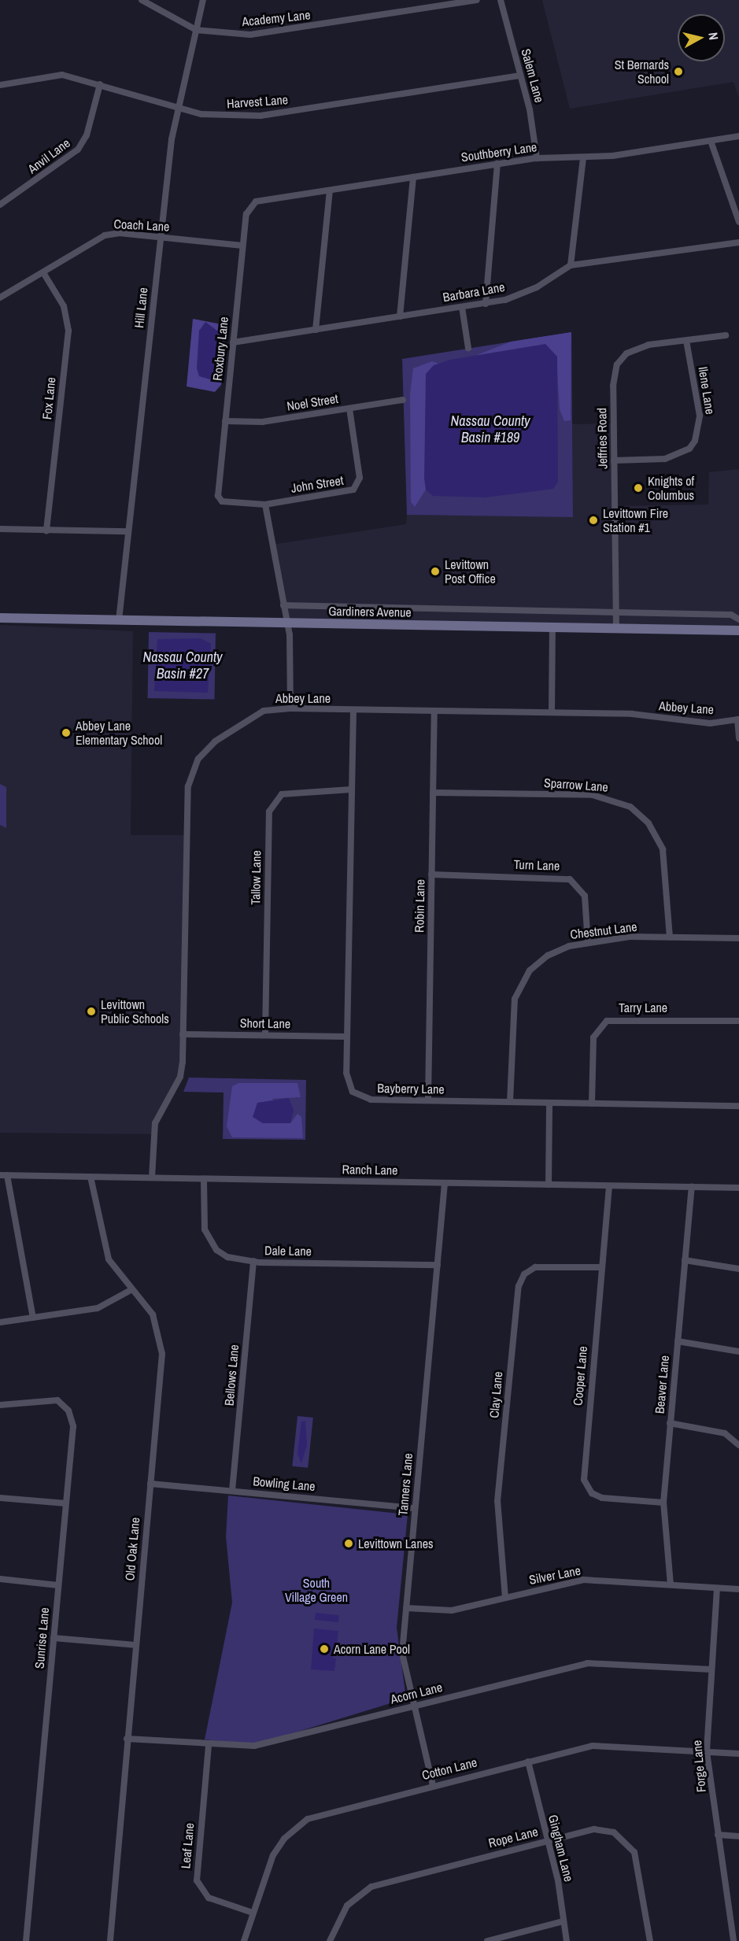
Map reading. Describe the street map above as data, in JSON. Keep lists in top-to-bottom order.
{
  "streets": {
    "main road": ["Gardiners Avenue"],
    "street": [
      "Academy Lane",
      "Salem Lane",
      "Harvest Lane",
      "Southberry Lane",
      "Anvil Lane",
      "Coach Lane",
      "Barbara Lane",
      "Hill Lane",
      "Roxbury Lane",
      "Ilene Lane",
      "Fox Lane",
      "Noel Street",
      "Jeffries Road",
      "John Street",
      "Abbey Lane",
      "Sparrow Lane",
      "Turn Lane",
      "Tallow Lane",
      "Robin Lane",
      "Chestnut Lane",
      "Tarry Lane",
      "Short Lane",
      "Bayberry Lane",
      "Ranch Lane",
      "Dale Lane",
      "Bellows Lane",
      "Cooper Lane",
      "Beaver Lane",
      "Clay Lane",
      "Bowling Lane",
      "Tanners Lane",
      "Old Oak Lane",
      "Silver Lane",
      "Sunrise Lane",
      "Acorn Lane",
      "Forge Lane",
      "Cotton Lane",
      "Rope Lane",
      "Leaf Lane",
      "Gingham Lane"
    ]
  },
  "crossings": [
    ["Academy Lane", "Hill Lane"],
    ["Salem Lane", "Harvest Lane"],
    ["Salem Lane", "Southberry Lane"],
    ["Harvest Lane", "Anvil Lane"],
    ["Harvest Lane", "Hill Lane"],
    ["Southberry Lane", "Roxbury Lane"],
    ["Coach Lane", "Hill Lane"],
    ["Coach Lane", "Roxbury Lane"],
    ["Coach Lane", "Fox Lane"],
    ["Barbara Lane", "Roxbury Lane"],
    ["Hill Lane", "Gardiners Avenue"],
    ["Roxbury Lane", "Noel Street"],
    ["Roxbury Lane", "John Street"],
    ["Ilene Lane", "Jeffries Road"],
    ["Noel Street", "John Street"],
    ["Jeffries Road", "Gardiners Avenue"],
    ["Abbey Lane", "Robin Lane"],
    ["Abbey Lane", "Short Lane"],
    ["Abbey Lane", "Bayberry Lane"],
    ["Abbey Lane", "Ranch Lane"],
    ["Sparrow Lane", "Robin Lane"],
    ["Sparrow Lane", "Chestnut Lane"],
    ["Turn Lane", "Robin Lane"],
    ["Turn Lane", "Chestnut Lane"],
    ["Tallow Lane", "Short Lane"],
    ["Tallow Lane", "Bayberry Lane"],
    ["Robin Lane", "Bayberry Lane"],
    ["Chestnut Lane", "Bayberry Lane"],
    ["Tarry Lane", "Bayberry Lane"],
    ["Short Lane", "Bayberry Lane"],
    ["Ranch Lane", "Dale Lane"],
    ["Ranch Lane", "Cooper Lane"],
    ["Ranch Lane", "Beaver Lane"],
    ["Ranch Lane", "Tanners Lane"],
    ["Ranch Lane", "Old Oak Lane"],
    ["Dale Lane", "Bellows Lane"],
    ["Dale Lane", "Tanners Lane"],
    ["Bellows Lane", "Bowling Lane"],
    ["Cooper Lane", "Beaver Lane"],
    ["Cooper Lane", "Clay Lane"],
    ["Beaver Lane", "Silver Lane"],
    ["Clay Lane", "Silver Lane"],
    ["Bowling Lane", "Tanners Lane"],
    ["Bowling Lane", "Old Oak Lane"],
    ["Tanners Lane", "Silver Lane"],
    ["Tanners Lane", "Acorn Lane"],
    ["Tanners Lane", "Cotton Lane"],
    ["Old Oak Lane", "Acorn Lane"],
    ["Silver Lane", "Forge Lane"],
    ["Acorn Lane", "Forge Lane"],
    ["Acorn Lane", "Leaf Lane"],
    ["Forge Lane", "Cotton Lane"],
    ["Cotton Lane", "Leaf Lane"],
    ["Cotton Lane", "Gingham Lane"],
    ["Rope Lane", "Gingham Lane"]
  ],
  "water": ["Nassau County Basin #189", "Nassau County Basin #27"],
  "parks": ["South Village Green"],
  "places": [
    "St Bernards School",
    "Knights of Columbus",
    "Levittown Fire Station #1",
    "Levittown Post Office",
    "Abbey Lane Elementary School",
    "Levittown Public Schools",
    "Levittown Lanes",
    "Acorn Lane Pool"
  ],
  "north": "right"
}
